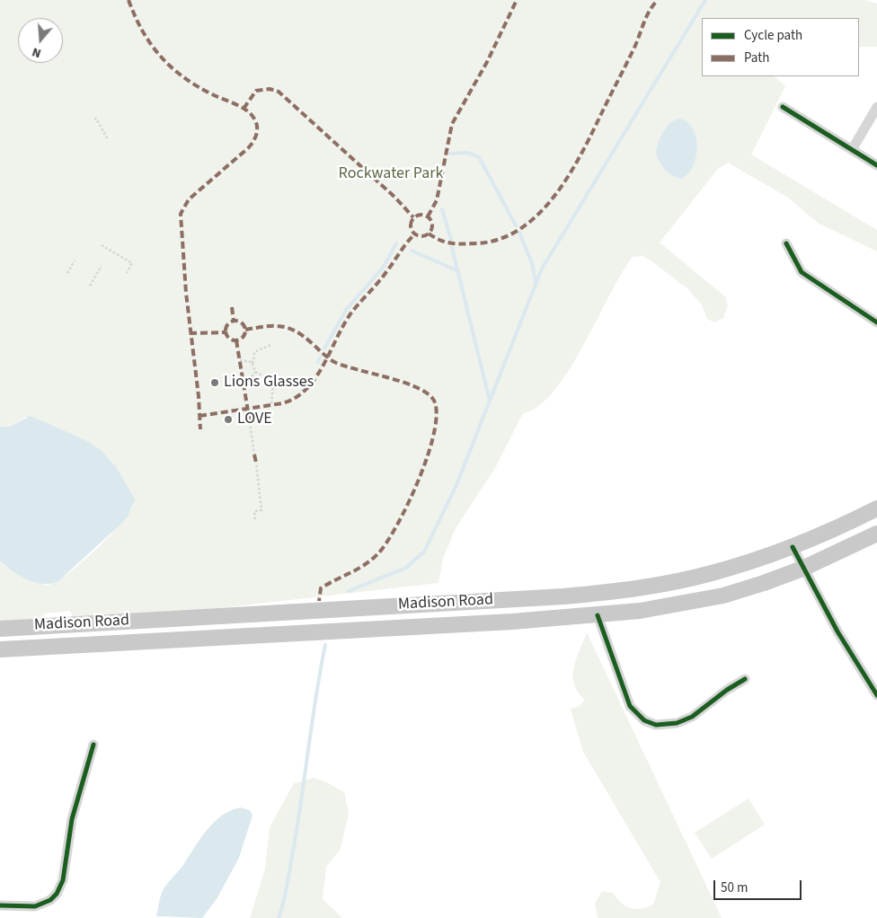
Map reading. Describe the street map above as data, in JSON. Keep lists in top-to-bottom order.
{
  "streets": {
    "main road": ["Madison Road"]
  },
  "parks": ["Rockwater Park"],
  "places": ["Lions Glasses", "LOVE"],
  "legend": ["Cycle path", "Path"],
  "scale_bar": "50 m",
  "north": "bottom"
}
